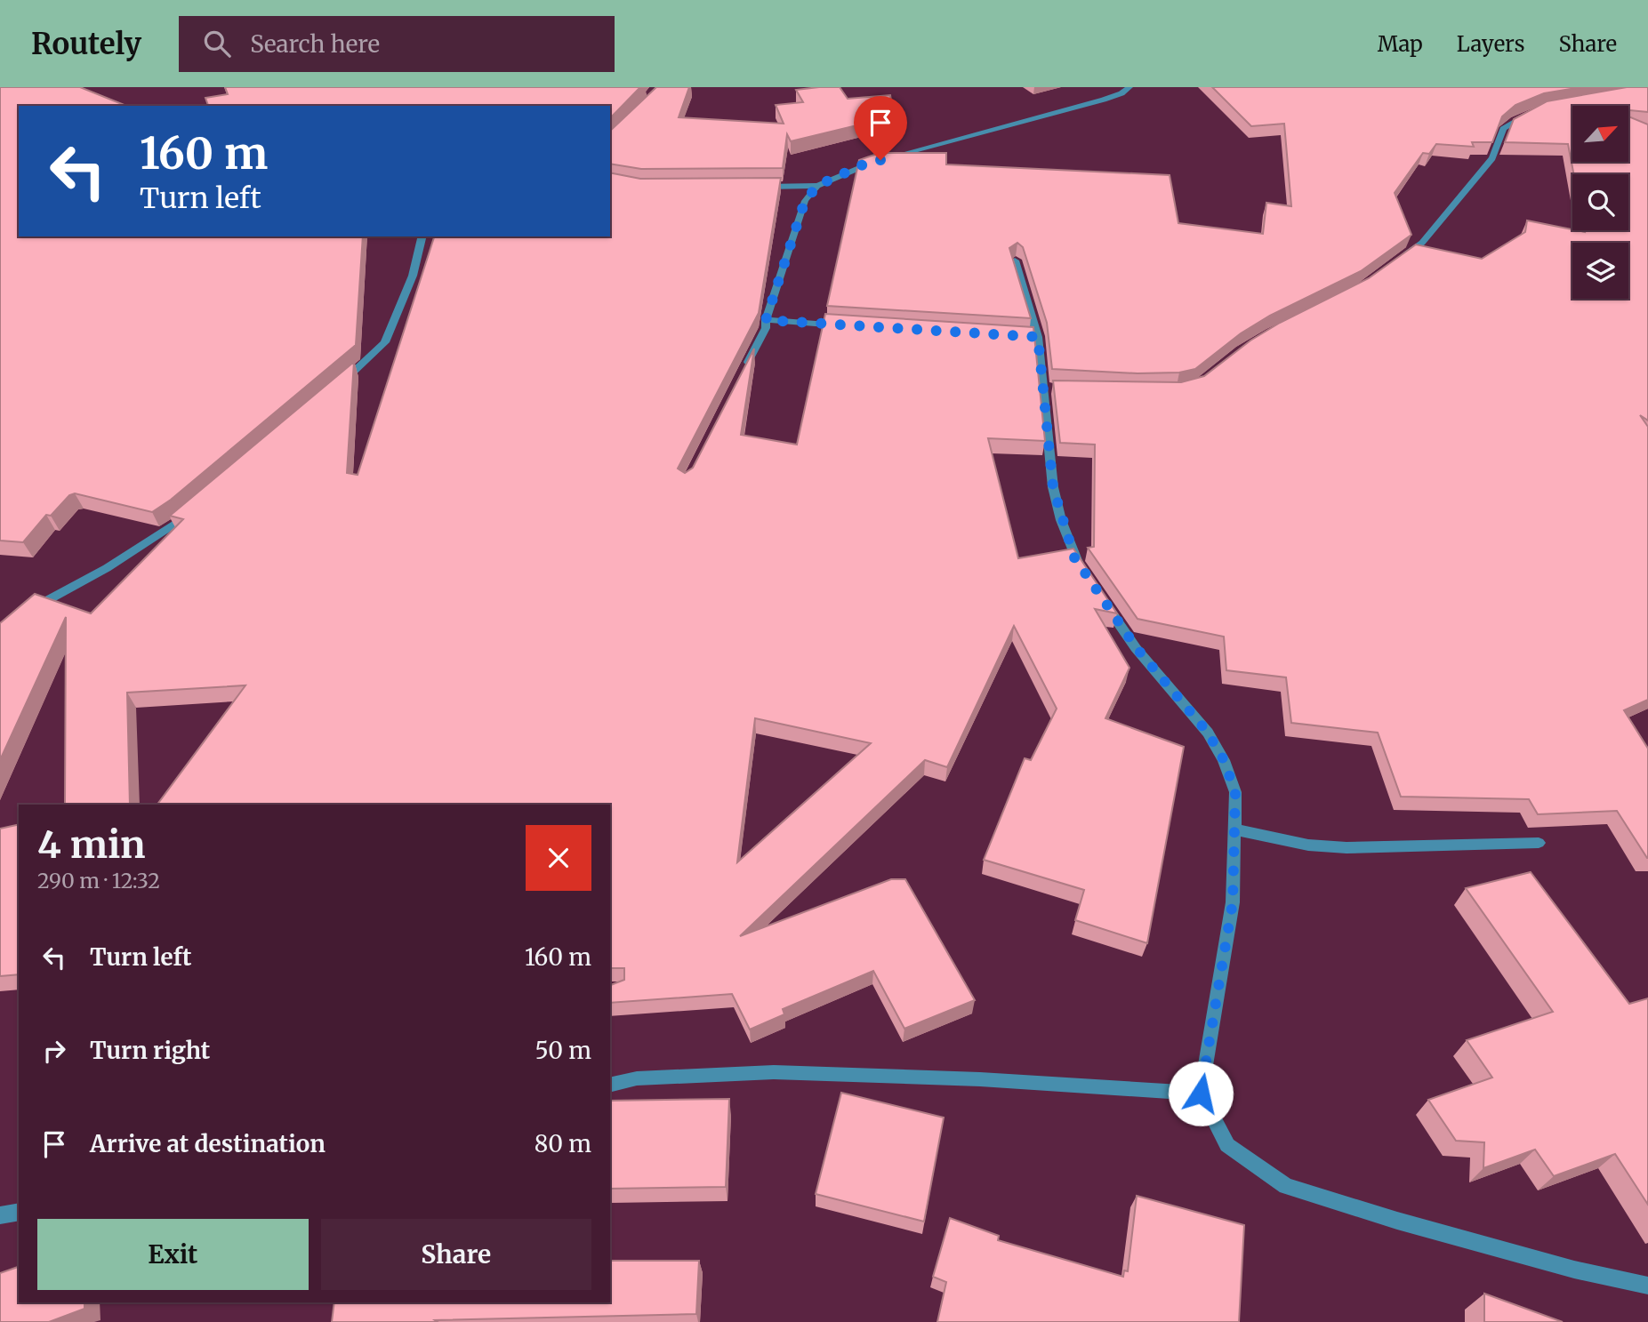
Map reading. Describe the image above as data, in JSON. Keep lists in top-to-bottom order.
{
  "north": "top right",
  "page": {
    "header": "Routely",
    "search": "Search here",
    "nav": ["Map", "Layers", "Share"],
    "turn": ["160 m", "Turn left"],
    "heading": ["4 min", "290 m · 12:32"],
    "list": [
      {
        "name": "Turn left",
        "value": "160 m"
      },
      {
        "name": "Turn right",
        "value": "50 m"
      },
      {
        "name": "Arrive at destination",
        "value": "80 m"
      }
    ],
    "buttons": ["Exit", "Share"]
  }
}
